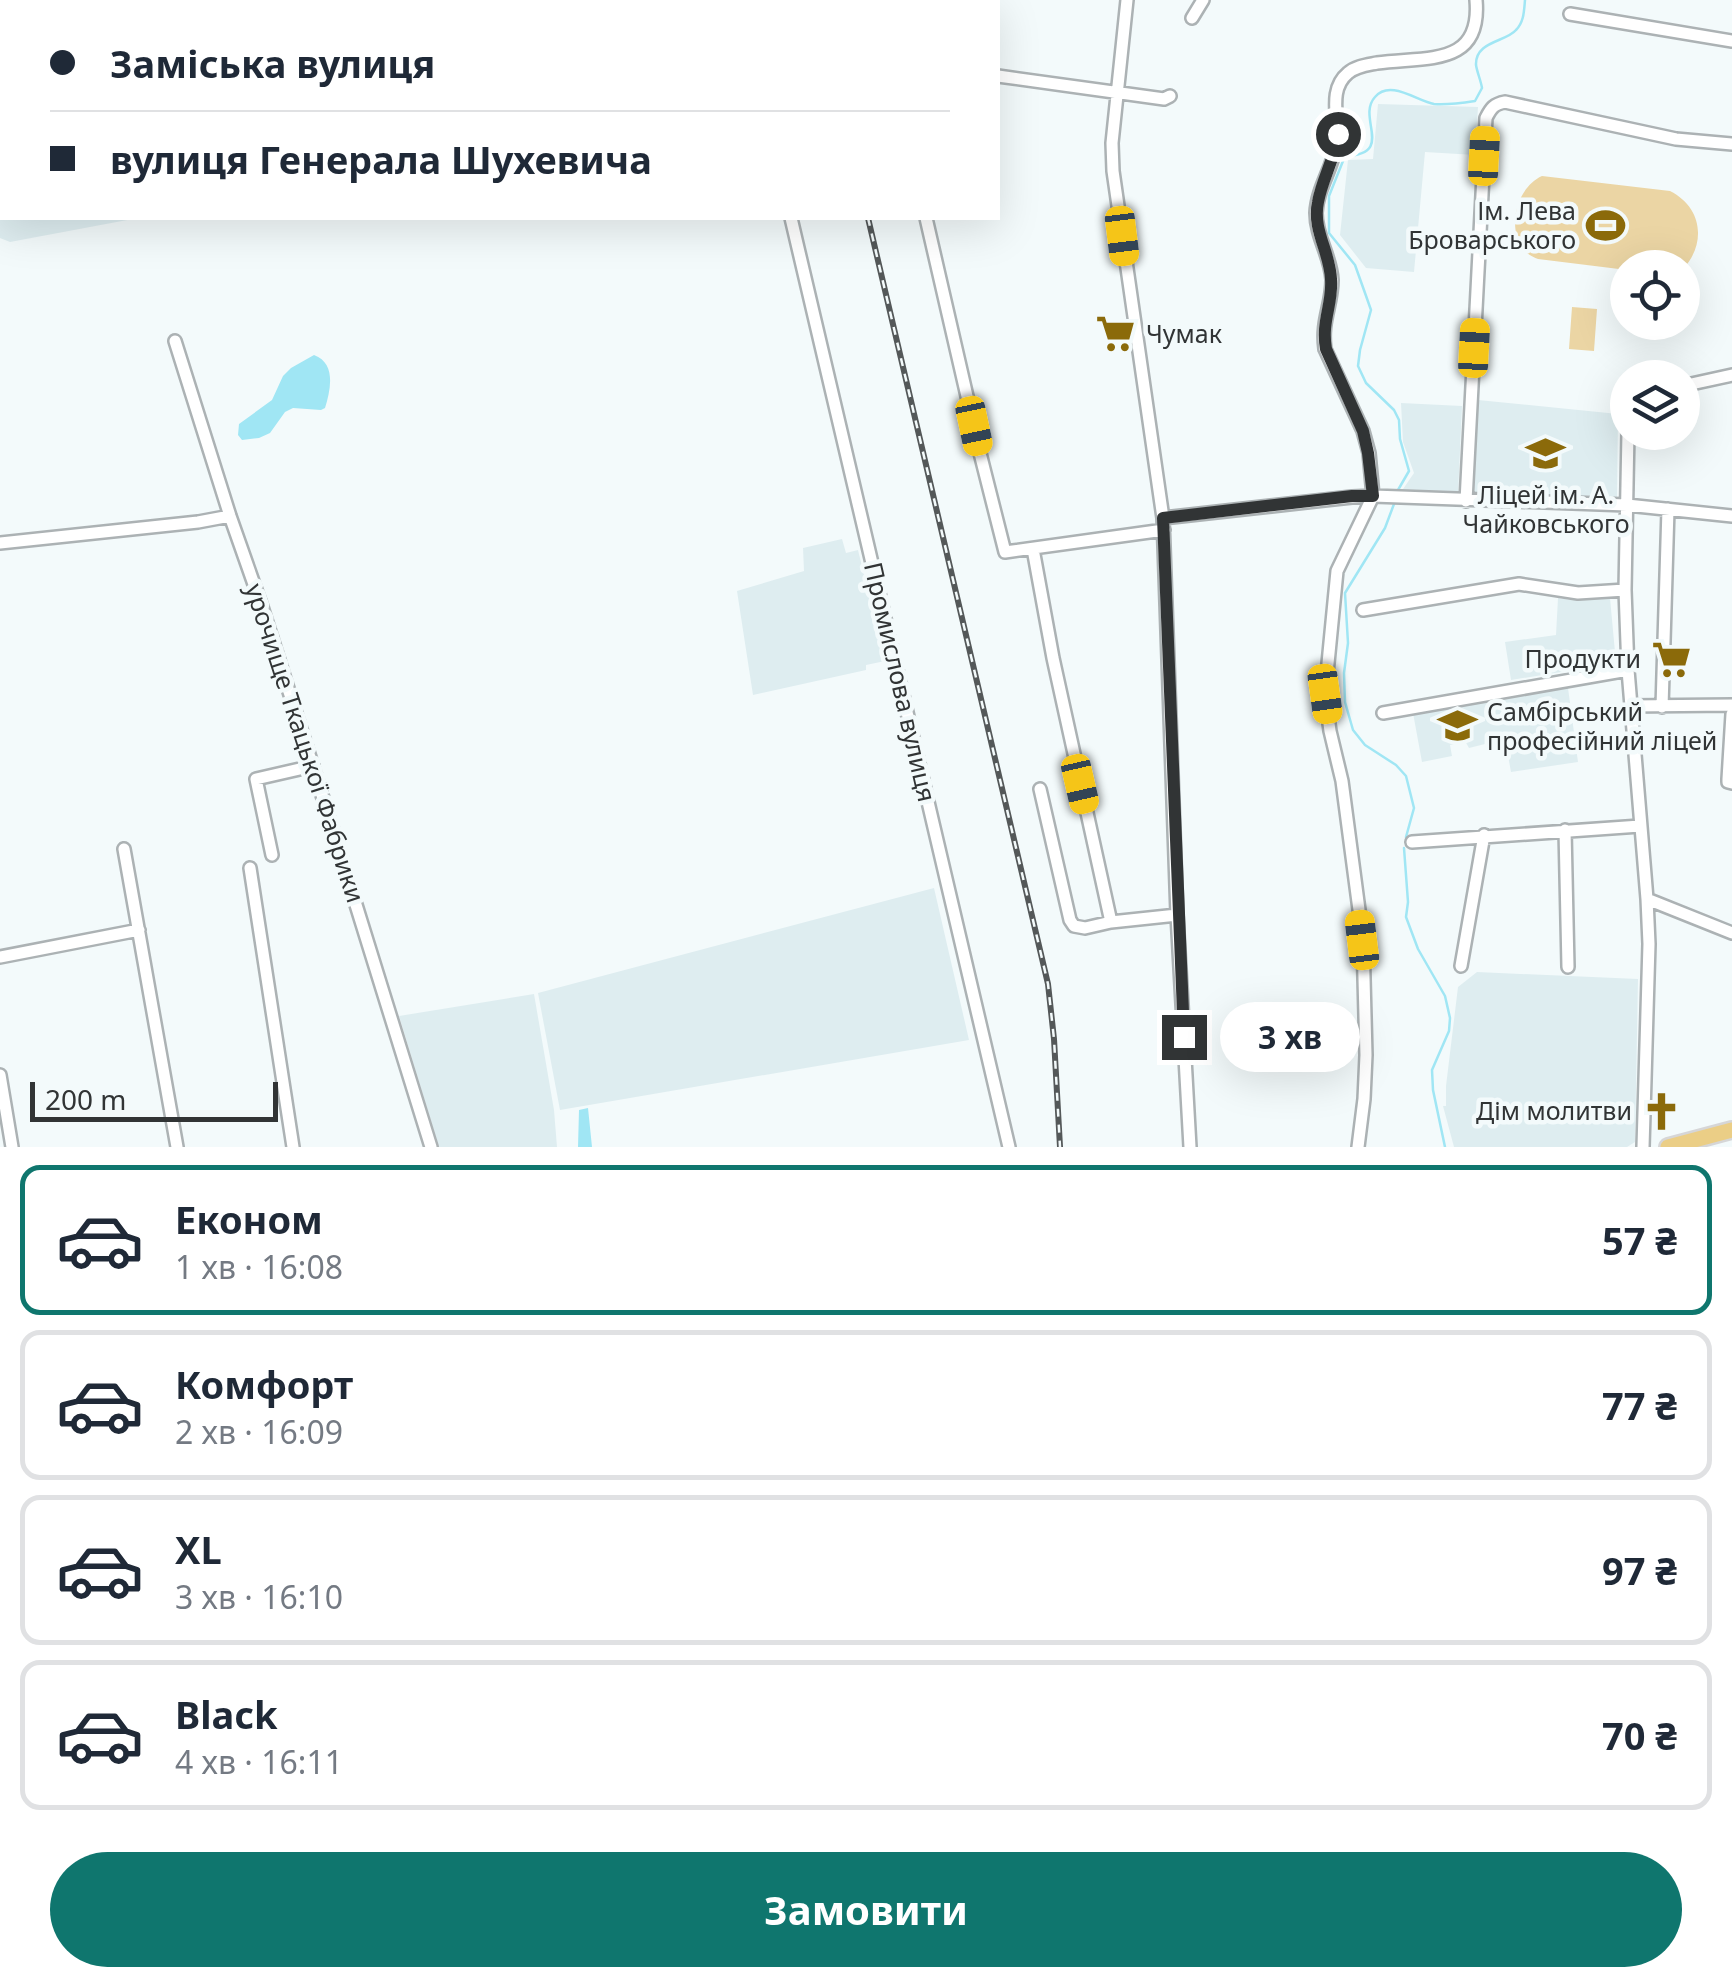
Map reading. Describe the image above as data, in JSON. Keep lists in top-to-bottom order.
{
  "streets": {
    "street": ["Промислова вулиця", "урочище Ткацької Фабрики"]
  },
  "places": {
    "sports": ["Ім. Лева Броварського"],
    "supermarket": ["Чумак", "Продукти"],
    "school or university": ["Ліцей ім. А. Чайковського", "Самбірський професійний ліцей"],
    "church": ["Дім молитви"]
  },
  "scale_bar": "200 m",
  "page": {
    "banner": ["Заміська вулиця", "вулиця Генерала Шухевича"],
    "bubble": "3 хв",
    "scale": "200 m",
    "list": [
      {
        "name": "Економ",
        "note": "1 хв · 16:08",
        "value": "57 ₴"
      },
      {
        "name": "Комфорт",
        "note": "2 хв · 16:09",
        "value": "77 ₴"
      },
      {
        "name": "XL",
        "note": "3 хв · 16:10",
        "value": "97 ₴"
      },
      {
        "name": "Black",
        "note": "4 хв · 16:11",
        "value": "70 ₴"
      }
    ],
    "buttons": "Замовити"
  }
}
